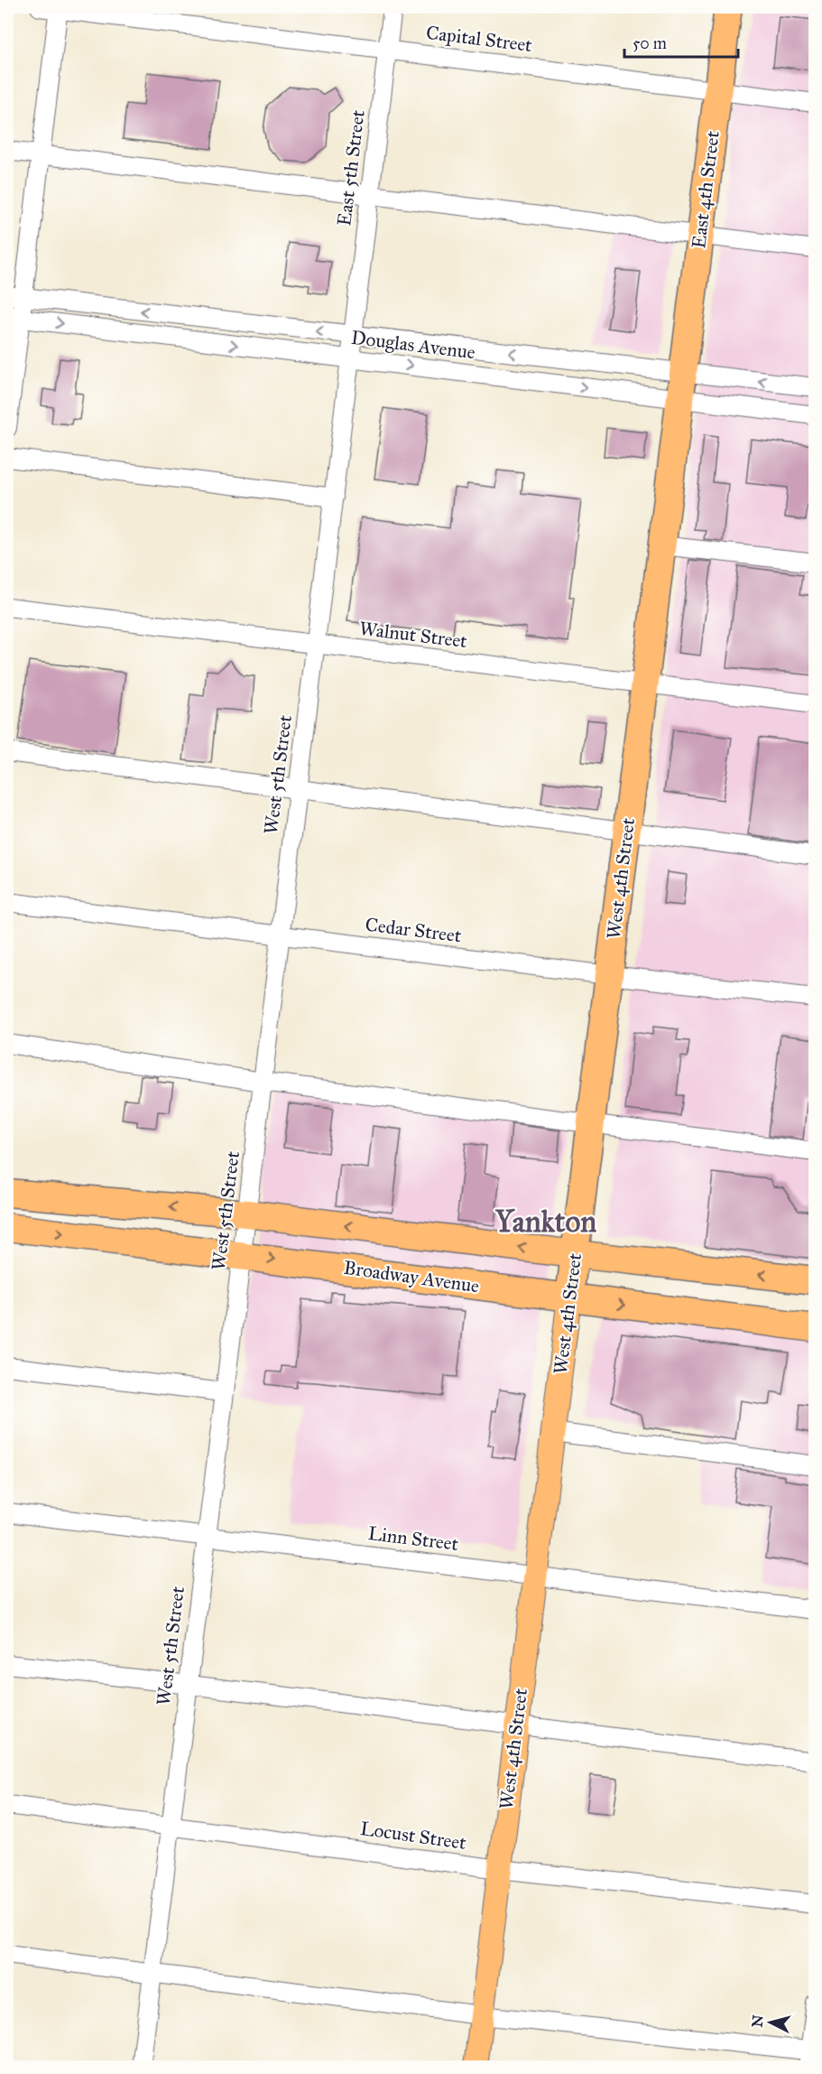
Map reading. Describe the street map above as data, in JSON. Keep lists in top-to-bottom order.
{
  "streets": {
    "highway": ["East 4th Street", "West 4th Street", "Broadway Avenue"],
    "street": [
      "Capital Street",
      "East 5th Street",
      "Douglas Avenue",
      "Walnut Street",
      "West 5th Street",
      "Cedar Street",
      "Linn Street",
      "Locust Street"
    ]
  },
  "crossings": [
    ["Capital Street", "East 5th Street"],
    ["Capital Street", "East 4th Street"],
    ["East 5th Street", "Douglas Avenue"],
    ["East 5th Street", "West 5th Street"],
    ["East 4th Street", "Douglas Avenue"],
    ["East 4th Street", "West 4th Street"],
    ["Douglas Avenue", "West 5th Street"],
    ["Douglas Avenue", "West 4th Street"],
    ["Walnut Street", "West 5th Street"],
    ["Walnut Street", "West 4th Street"],
    ["West 5th Street", "Cedar Street"],
    ["West 5th Street", "Broadway Avenue"],
    ["West 5th Street", "Linn Street"],
    ["West 5th Street", "Locust Street"],
    ["West 4th Street", "Cedar Street"],
    ["West 4th Street", "Broadway Avenue"],
    ["West 4th Street", "Linn Street"],
    ["West 4th Street", "Locust Street"]
  ],
  "districts": ["Yankton"],
  "scale_bar": "50 m",
  "north": "left"
}
